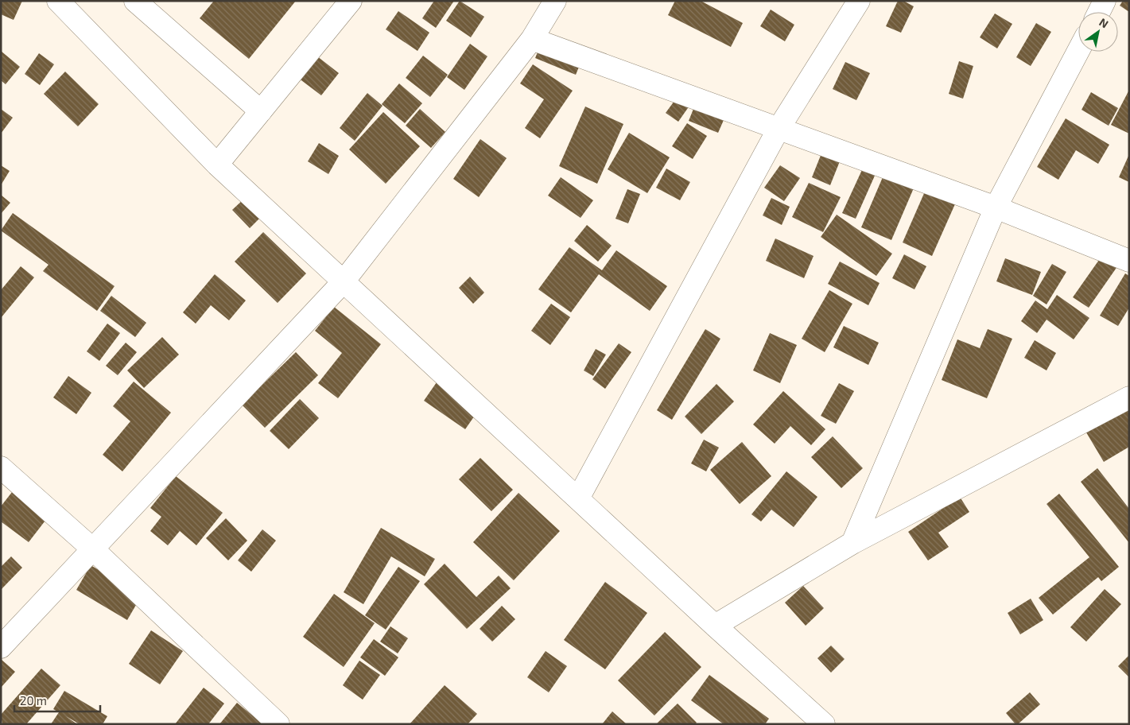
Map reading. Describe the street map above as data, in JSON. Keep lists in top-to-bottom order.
{
  "scale_bar": "20 m",
  "north": "top right"
}
